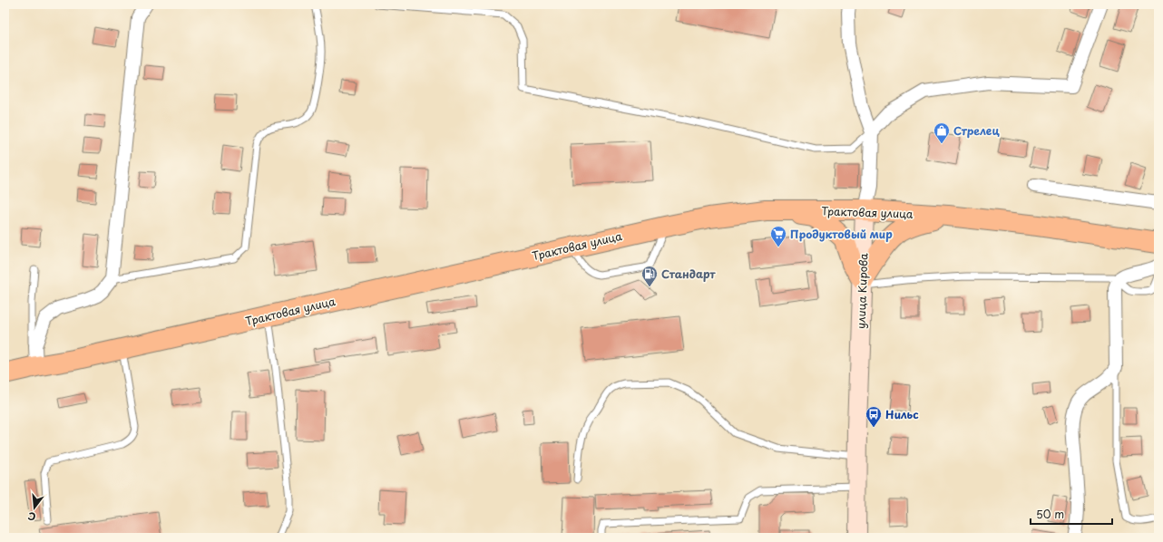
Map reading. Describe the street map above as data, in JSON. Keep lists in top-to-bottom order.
{
  "streets": {
    "highway": ["Трактовая улица"],
    "street": ["улица Кирова"]
  },
  "crossings": [
    ["Трактовая улица", "улица Кирова"]
  ],
  "places": {
    "shop": ["Стрелец"],
    "supermarket": ["Продуктовый мир"],
    "fuel station": ["Стандарт"],
    "bus stop": ["Нильс"]
  },
  "scale_bar": "50 m",
  "north": "bottom"
}
